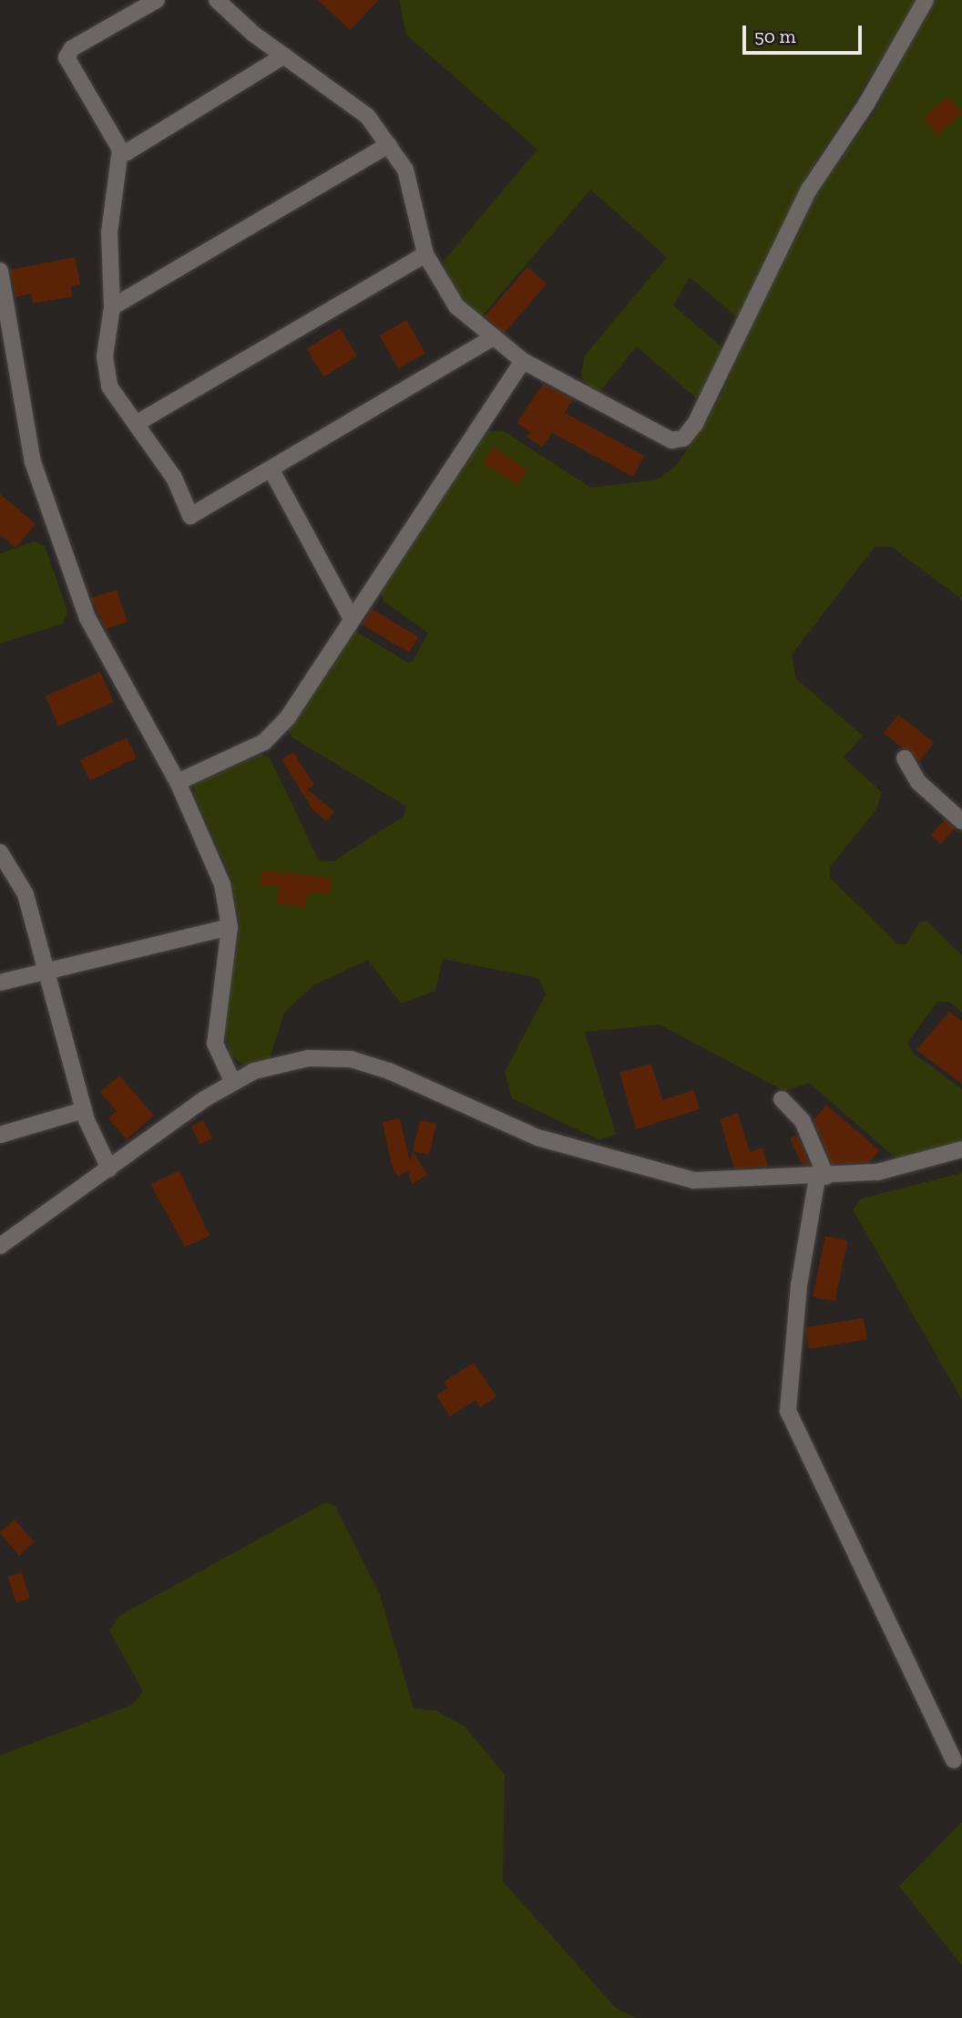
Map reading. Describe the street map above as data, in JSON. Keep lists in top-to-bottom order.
{
  "scale_bar": "50 m"
}
